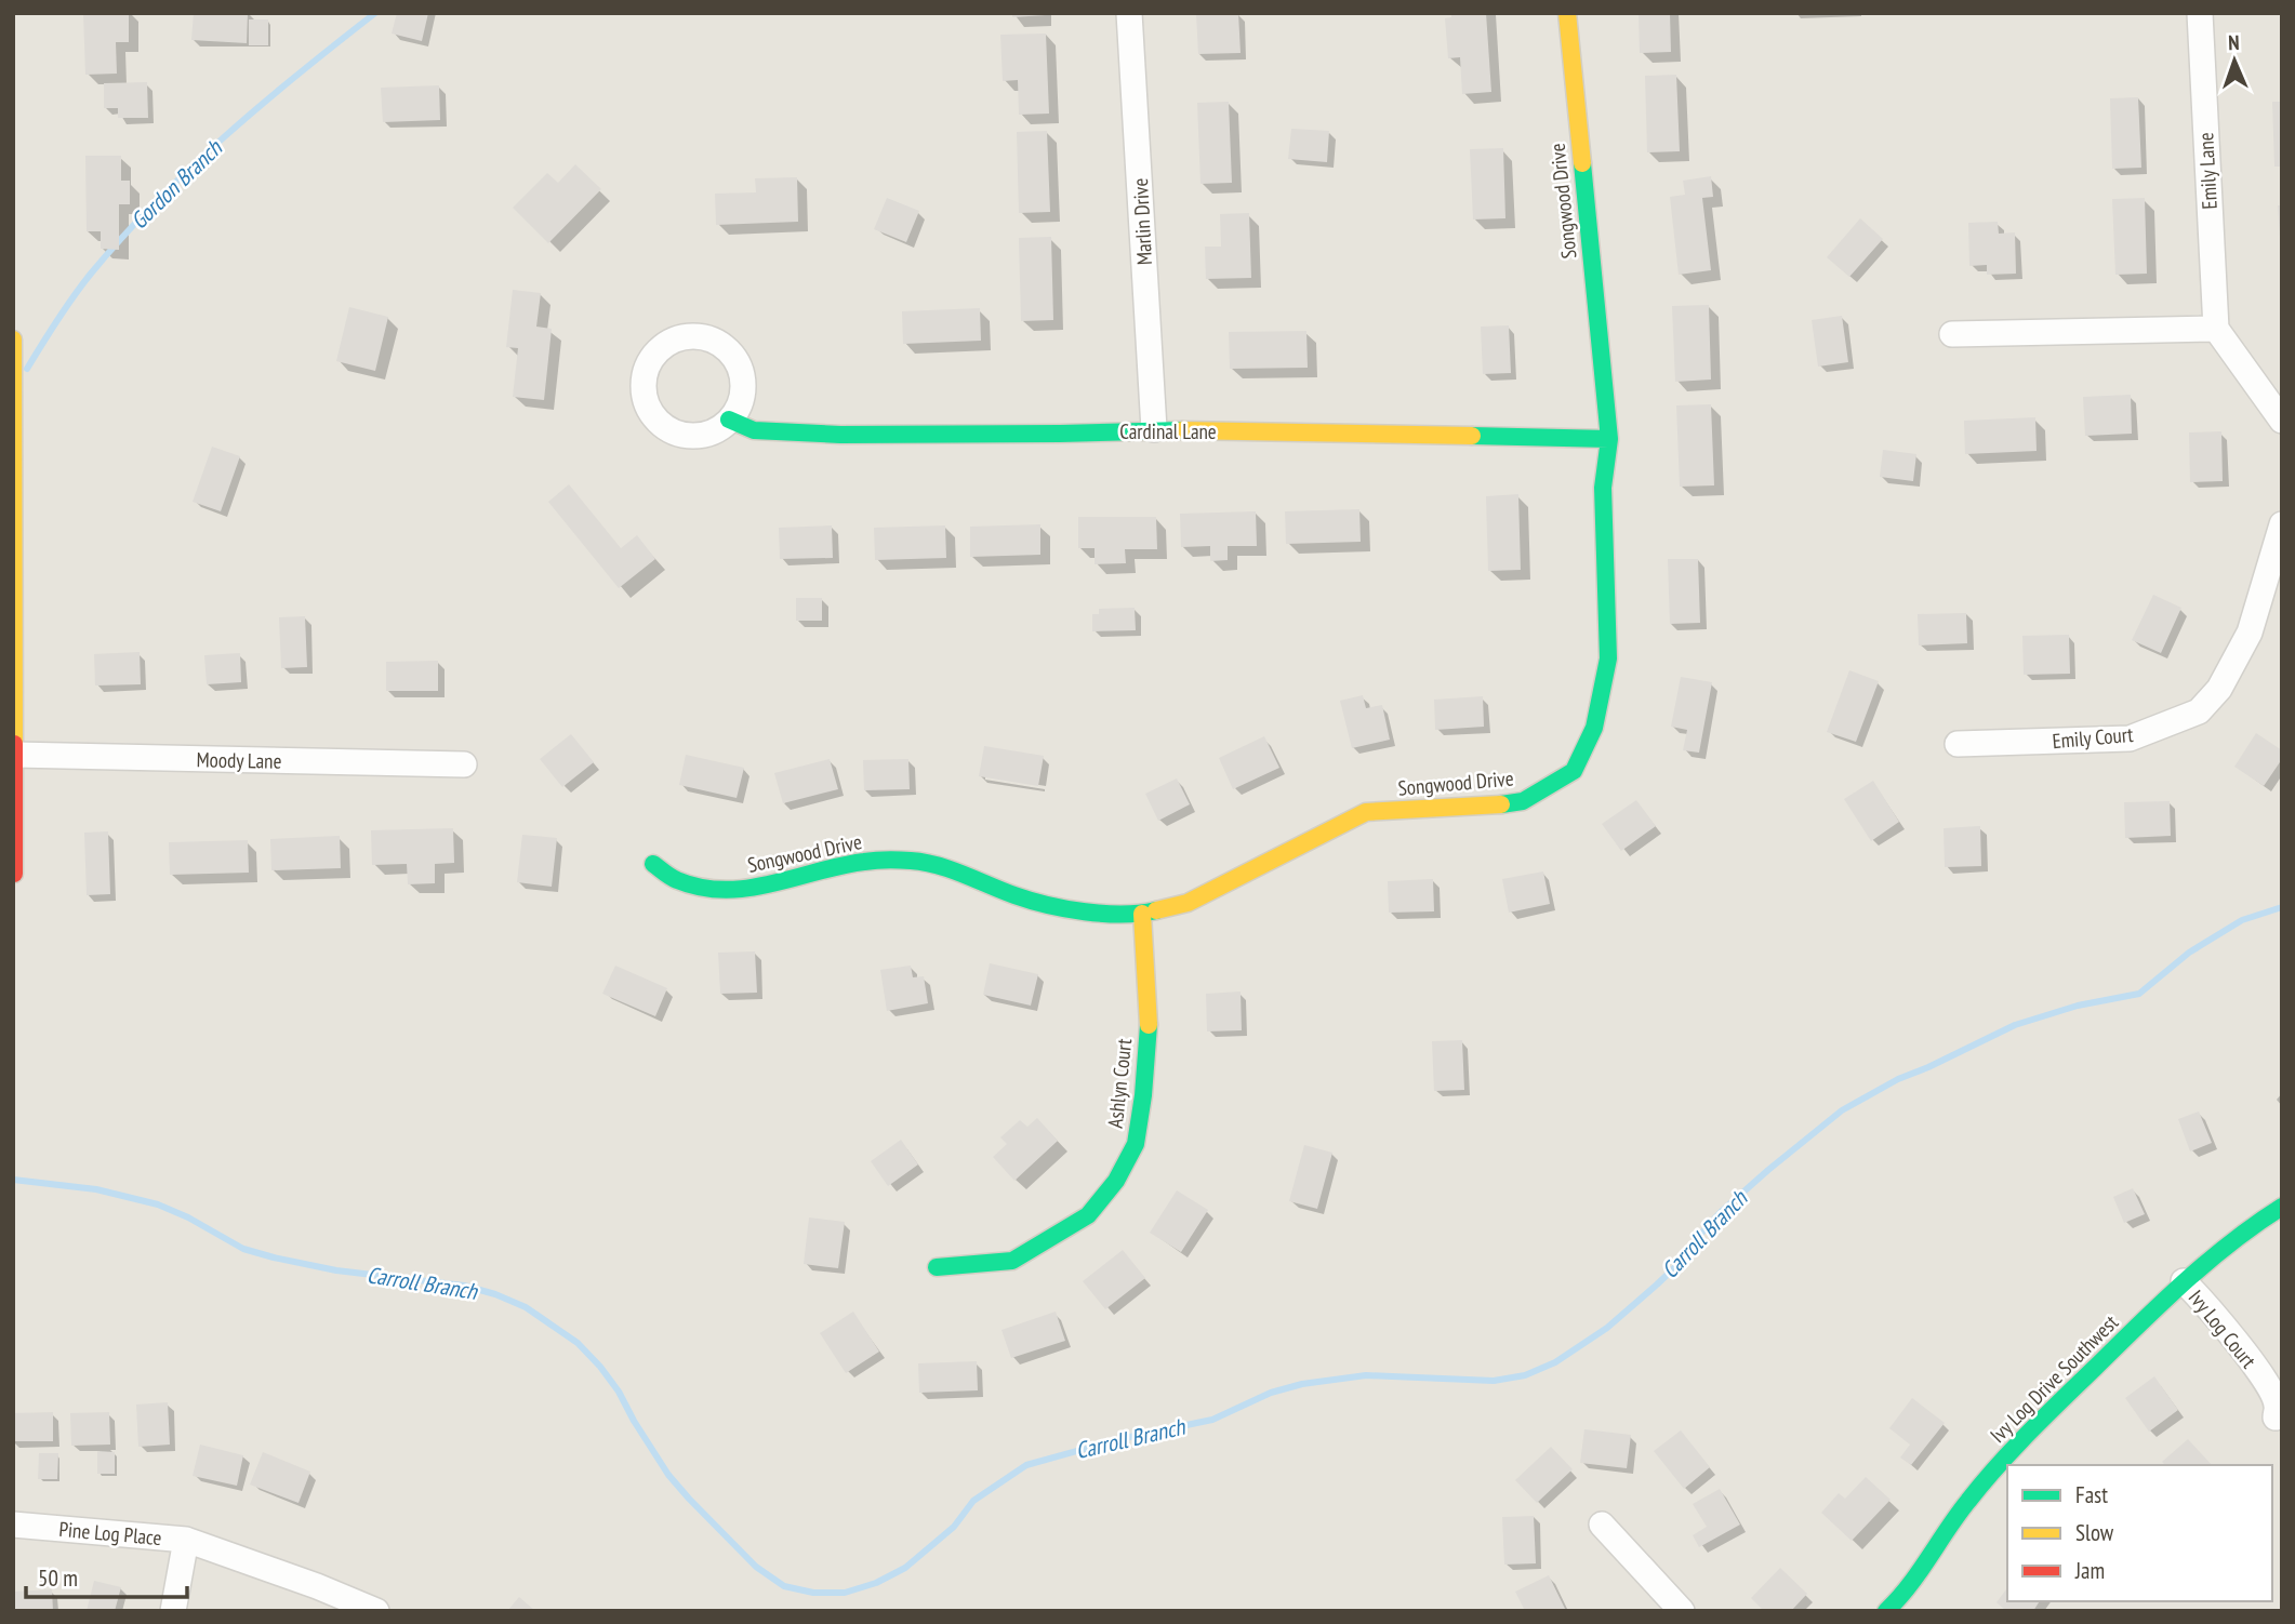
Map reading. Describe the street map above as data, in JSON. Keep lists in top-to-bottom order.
{
  "streets": {
    "street": [
      "Emily Lane",
      "Songwood Drive",
      "Marlin Drive",
      "Cardinal Lane",
      "Emily Court",
      "Moody Lane",
      "Ashlyn Court",
      "Ivy Log Court",
      "Ivy Log Drive Southwest",
      "Pine Log Place"
    ]
  },
  "crossings": [
    ["Songwood Drive", "Cardinal Lane"],
    ["Songwood Drive", "Ashlyn Court"],
    ["Marlin Drive", "Cardinal Lane"],
    ["Ivy Log Court", "Ivy Log Drive Southwest"]
  ],
  "water": ["Gordon Branch", "Carroll Branch"],
  "legend": ["Fast", "Slow", "Jam"],
  "scale_bar": "50 m",
  "north": "top"
}
